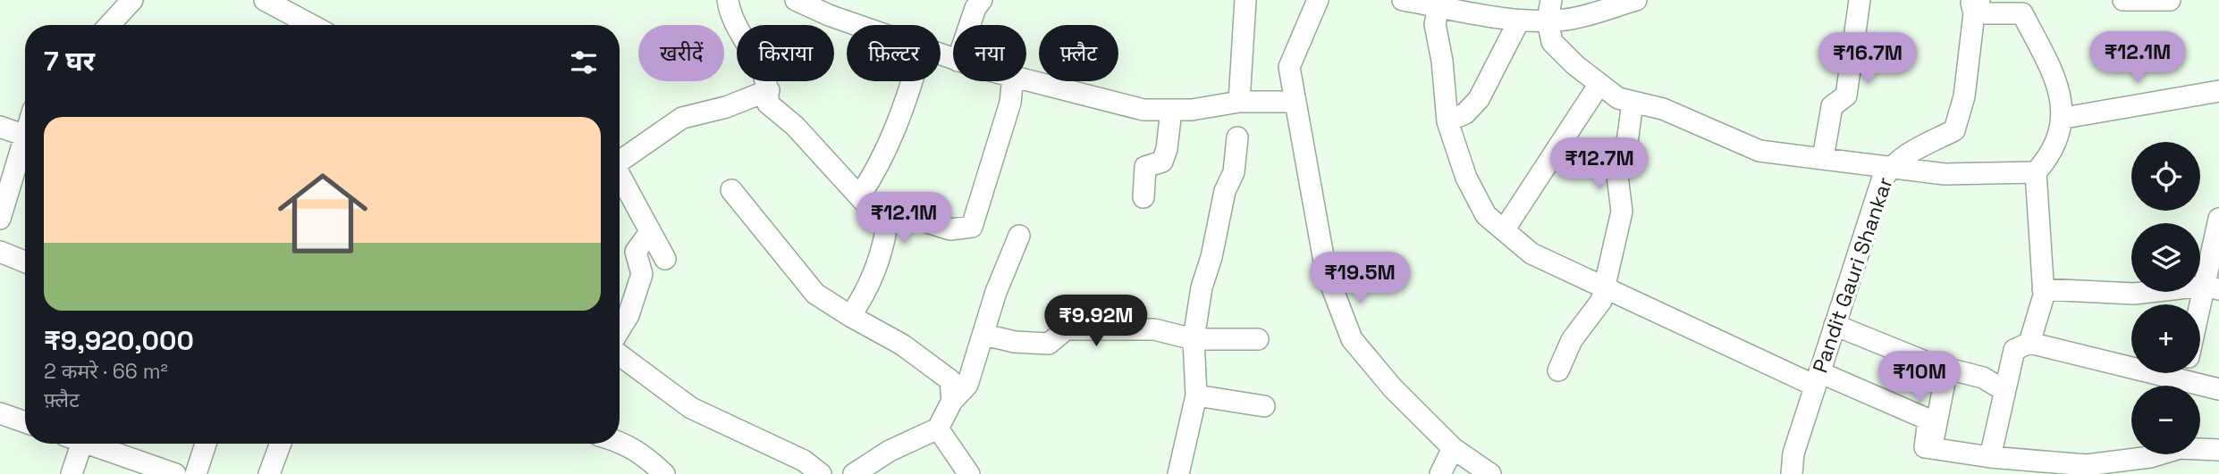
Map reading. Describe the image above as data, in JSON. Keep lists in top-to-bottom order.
{
  "streets": {
    "street": ["Pandit Gauri Shankar"]
  },
  "page": {
    "chip": [
      "खरीदें",
      "किराया",
      "फ़िल्टर",
      "नया",
      "फ़्लैट"
    ],
    "heading": "7 घर",
    "price": [
      "₹12.1M",
      "₹16.7M",
      "₹12.7M",
      "₹12.1M",
      "₹19.5M",
      "₹9.92M",
      "₹10M"
    ],
    "list": [
      {
        "name": "₹9,920,000",
        "note": "2 कमरे · 66 m² · फ़्लैट"
      }
    ],
    "map_buttons": ["+", "−"]
  }
}
